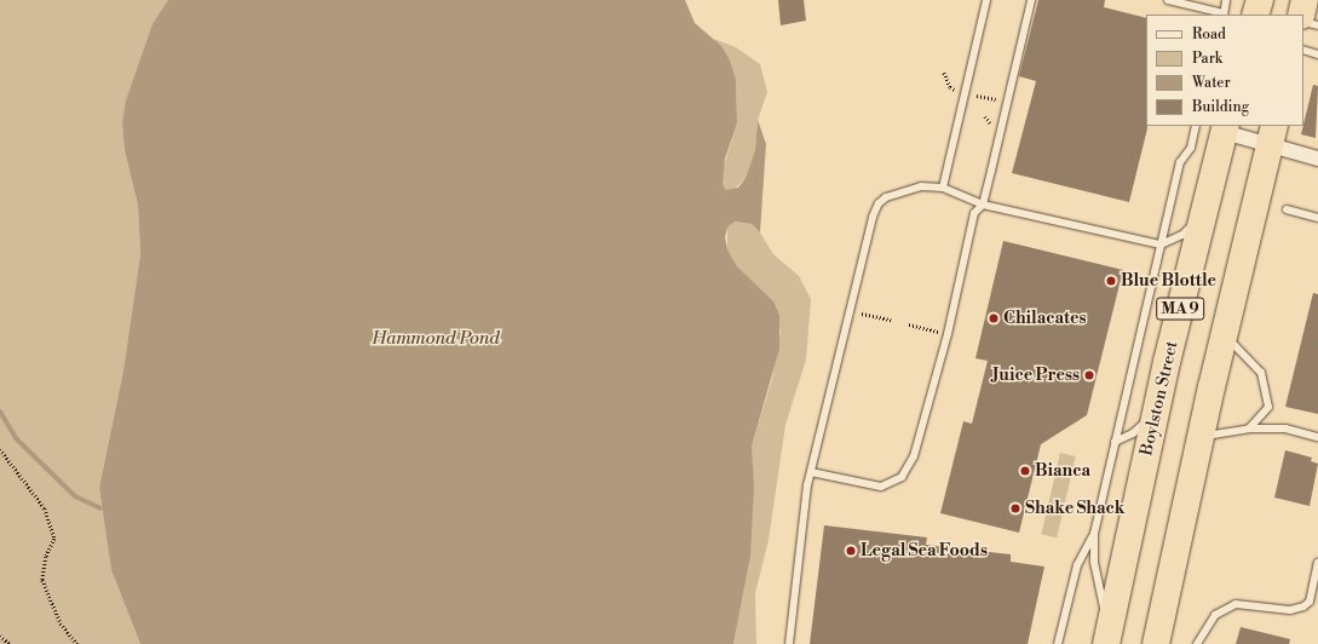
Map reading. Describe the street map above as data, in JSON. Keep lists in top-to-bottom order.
{
  "streets": {
    "highway": ["MA 9", "Boylston Street"]
  },
  "water": ["Hammond Pond"],
  "places": [
    "Blue Blottle",
    "Chilacates",
    "Juice Press",
    "Bianca",
    "Shake Shack",
    "Legal Sea Foods"
  ],
  "legend": [
    "Road",
    "Park",
    "Water",
    "Building"
  ]
}
